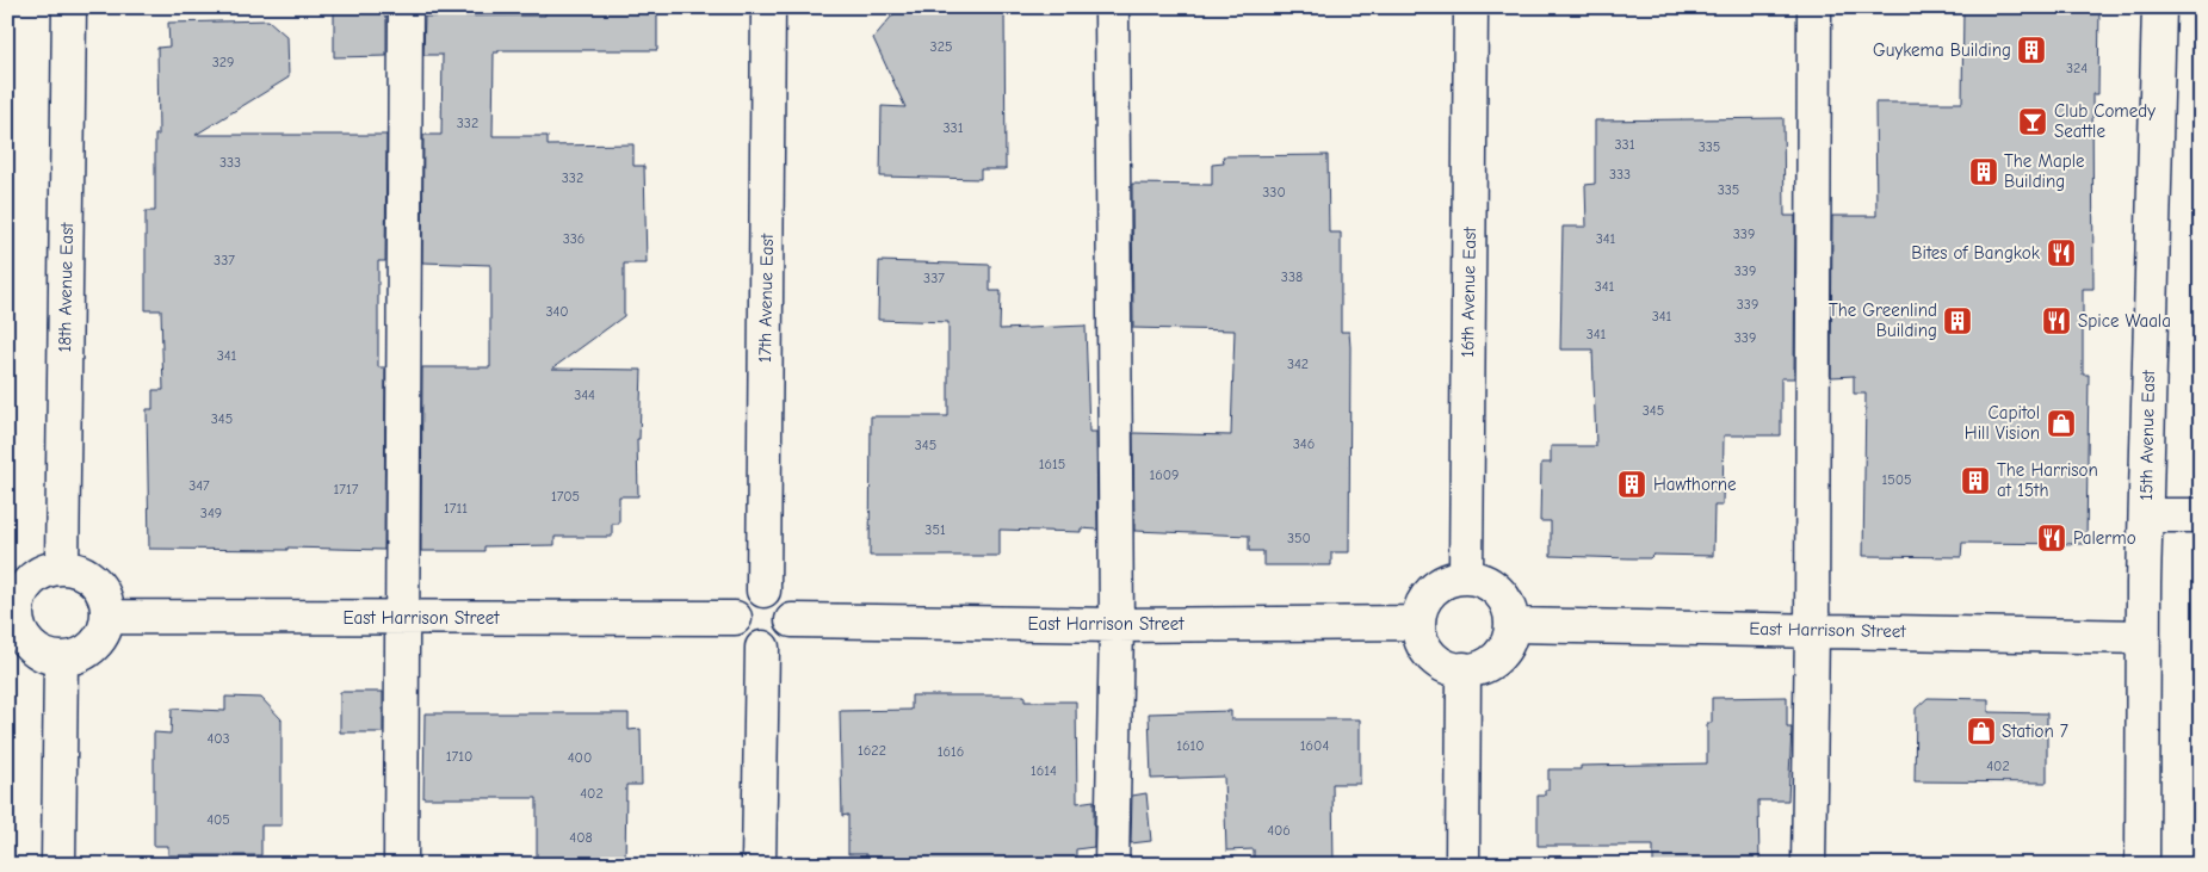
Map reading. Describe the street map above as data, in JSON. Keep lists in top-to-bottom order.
{
  "streets": {
    "street": [
      "18th Avenue East",
      "16th Avenue East",
      "17th Avenue East",
      "15th Avenue East",
      "East Harrison Street"
    ]
  },
  "crossings": [
    ["18th Avenue East", "East Harrison Street"],
    ["16th Avenue East", "East Harrison Street"],
    ["17th Avenue East", "East Harrison Street"],
    ["15th Avenue East", "East Harrison Street"]
  ],
  "places": {
    "building": [
      "Guykema Building",
      "The Maple Building",
      "The Greenlind Building",
      "The Harrison at 15th",
      "Hawthorne"
    ],
    "bar": ["Club Comedy Seattle"],
    "restaurant": ["Bites of Bangkok", "Spice Waala", "Palermo"],
    "shop": ["Capitol Hill Vision", "Station 7"]
  },
  "house_numbers": [
    "325",
    "329",
    "324",
    "332",
    "331",
    "331",
    "335",
    "333",
    "333",
    "332",
    "335",
    "330",
    "339",
    "336",
    "341",
    "337",
    "339",
    "338",
    "337",
    "341",
    "339",
    "340",
    "341",
    "341",
    "339",
    "341",
    "342",
    "344",
    "345",
    "345",
    "346",
    "345",
    "1615",
    "1609",
    "1505",
    "347",
    "1717",
    "1705",
    "1711",
    "349",
    "351",
    "350",
    "403",
    "1610",
    "1604",
    "1622",
    "1616",
    "1710",
    "400",
    "402",
    "1614",
    "402",
    "405",
    "406",
    "408"
  ]
}
